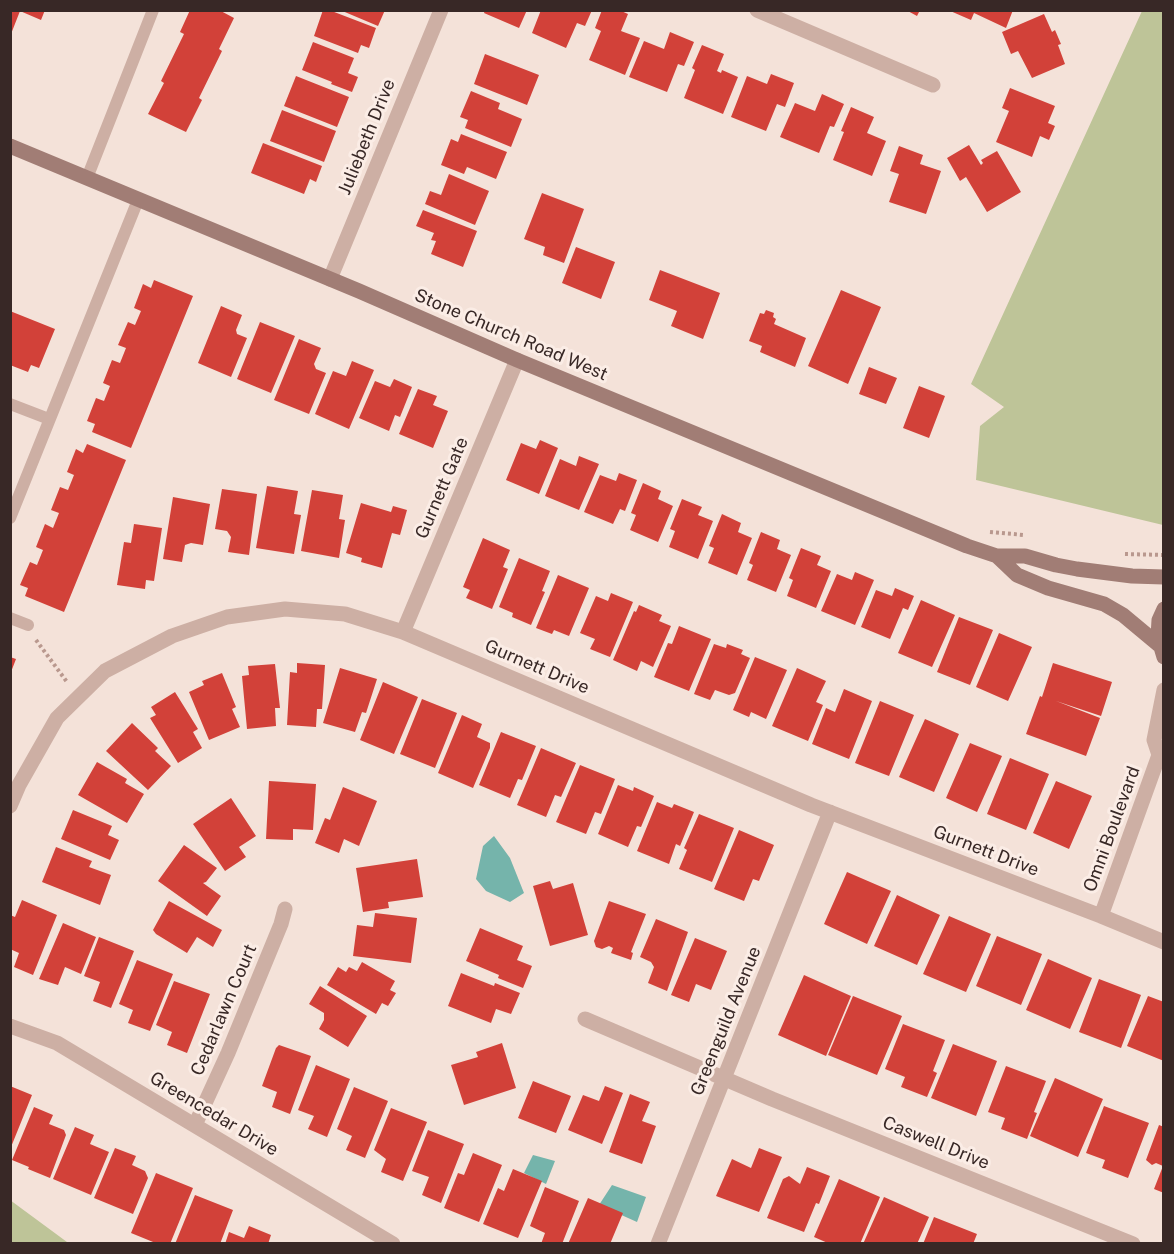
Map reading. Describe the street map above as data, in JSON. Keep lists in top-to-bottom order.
{
  "streets": {
    "main road": ["Stone Church Road West"],
    "street": [
      "Juliebeth Drive",
      "Gurnett Gate",
      "Gurnett Drive",
      "Omni Boulevard",
      "Cedarlawn Court",
      "Greenguild Avenue",
      "Greencedar Drive",
      "Caswell Drive"
    ]
  },
  "crossings": [
    ["Juliebeth Drive", "Stone Church Road West"],
    ["Stone Church Road West", "Gurnett Gate"],
    ["Gurnett Gate", "Gurnett Drive"],
    ["Gurnett Drive", "Omni Boulevard"],
    ["Gurnett Drive", "Greenguild Avenue"],
    ["Cedarlawn Court", "Greencedar Drive"],
    ["Greenguild Avenue", "Caswell Drive"]
  ]
}
